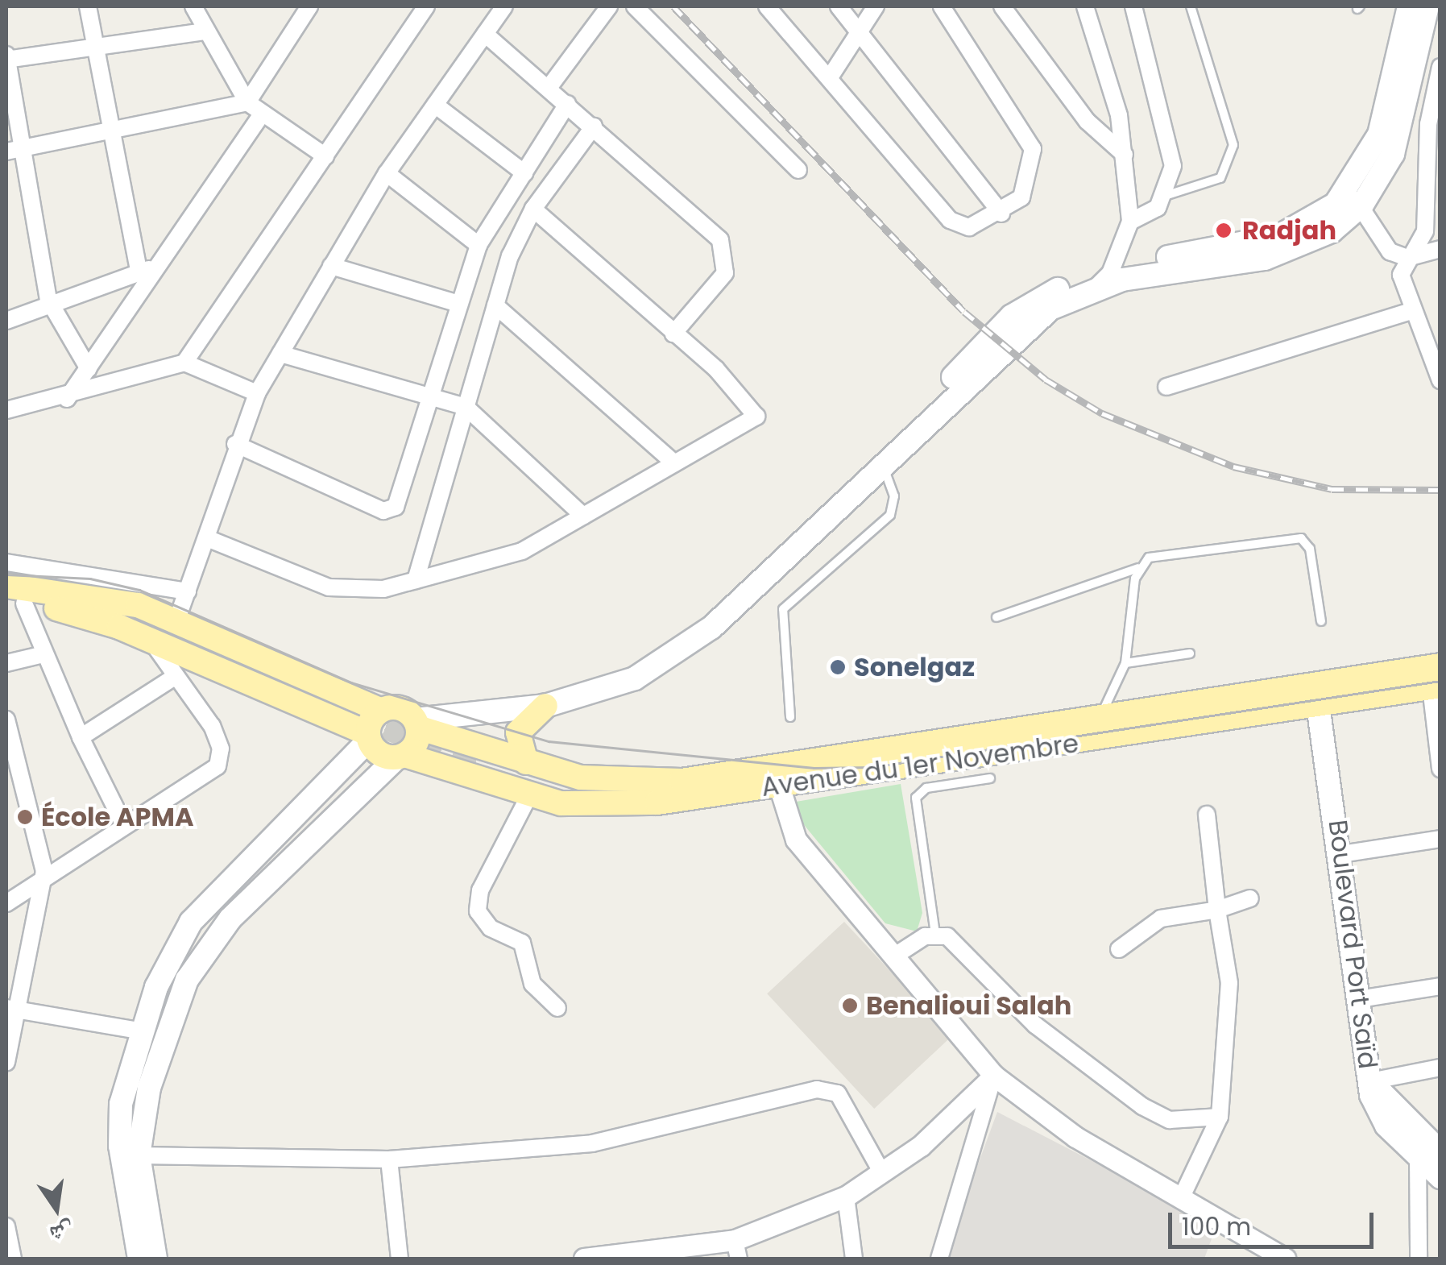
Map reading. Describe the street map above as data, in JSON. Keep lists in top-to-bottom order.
{
  "streets": {
    "main road": ["Avenue du 1er Novembre", "Boulevard Port Saïd"]
  },
  "crossings": [
    ["Avenue du 1er Novembre", "Boulevard Port Saïd"]
  ],
  "places": [
    "Radjah",
    "Sonelgaz",
    "École APMA",
    "Benalioui Salah"
  ],
  "scale_bar": "100 m",
  "north": "bottom"
}
